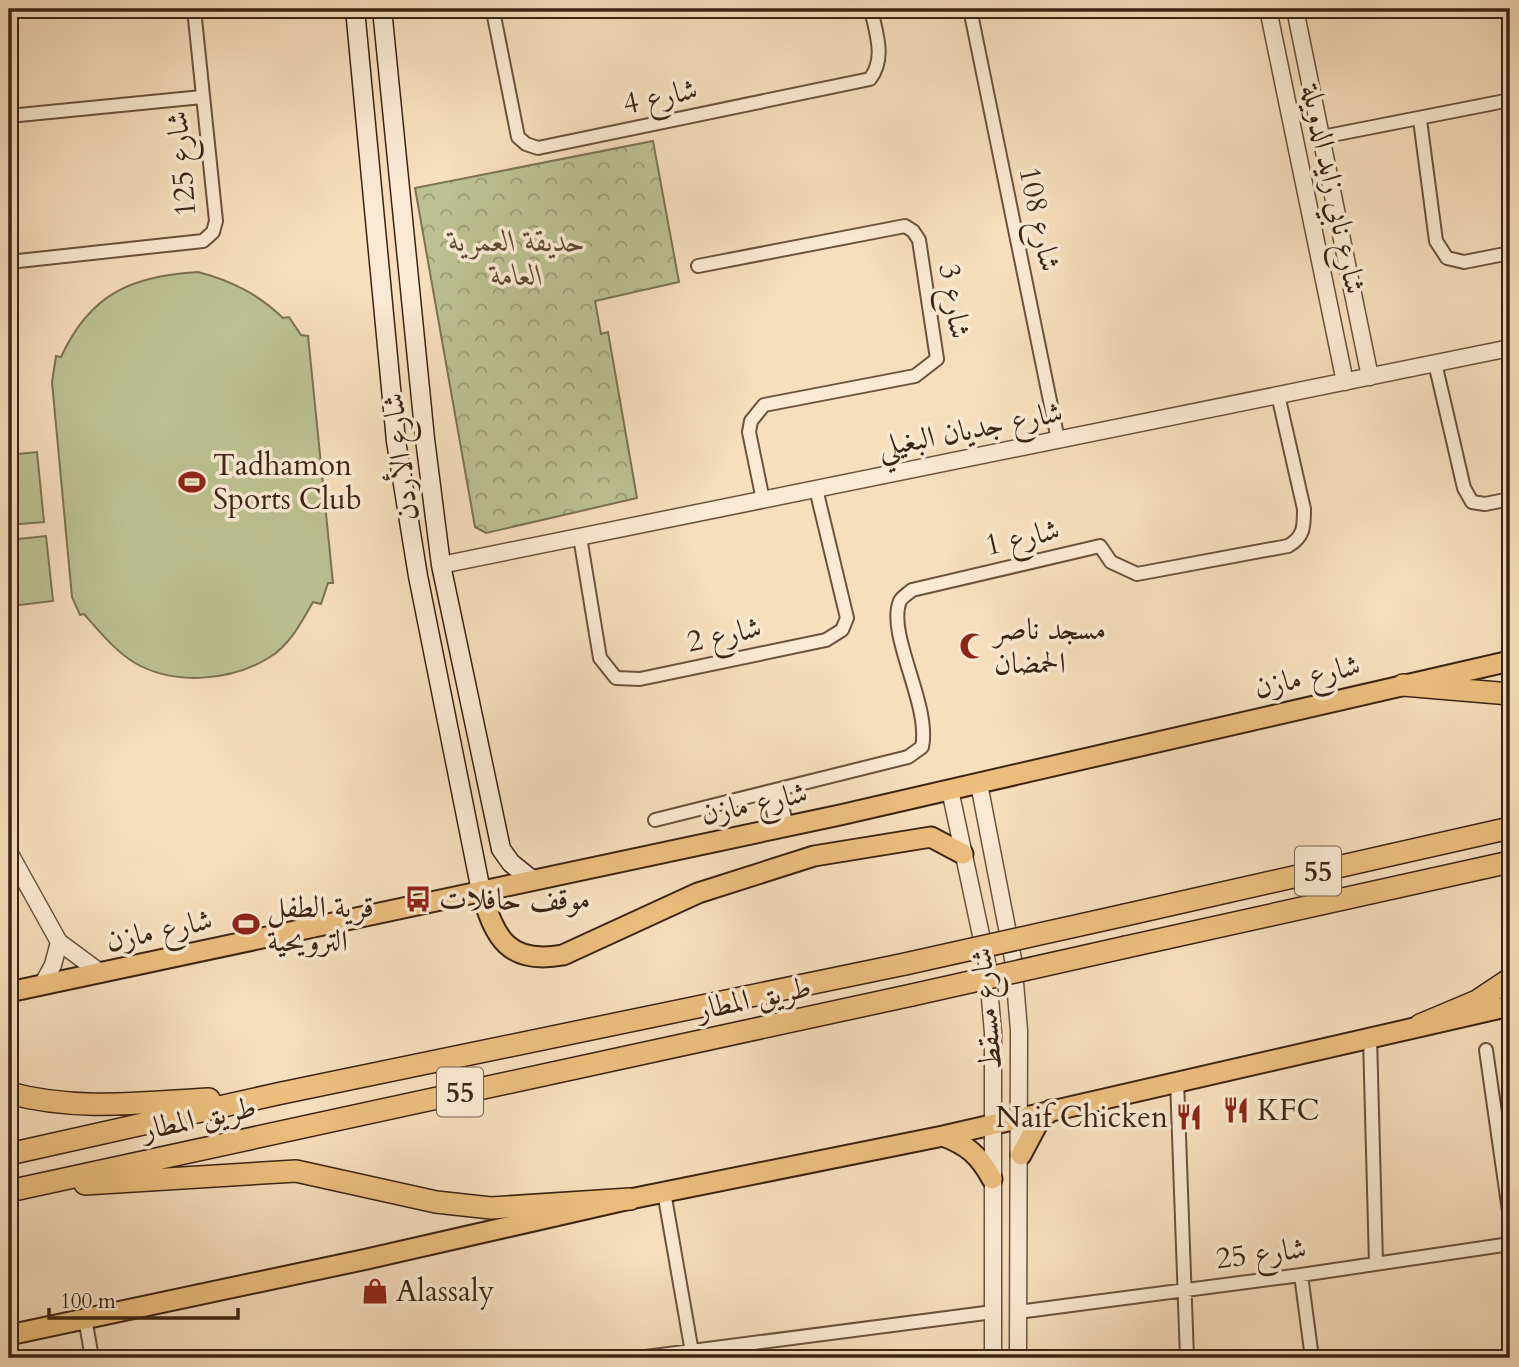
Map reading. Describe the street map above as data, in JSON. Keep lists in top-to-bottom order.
{
  "streets": {
    "highway": ["55", "طريق المطار"],
    "main road": ["شارع الأردن", "شارع مازن"],
    "street": [
      "شارع 4",
      "شارع 125",
      "شارع نابي زايد الدويلة",
      "شارع 108",
      "شارع 3",
      "شارع جديان البغيلي",
      "شارع 1",
      "شارع 2",
      "شارع مسقط",
      "شارع 25"
    ]
  },
  "crossings": [
    ["شارع نابي زايد الدويلة", "شارع جديان البغيلي"],
    ["شارع 108", "شارع جديان البغيلي"],
    ["شارع 3", "شارع جديان البغيلي"],
    ["شارع جديان البغيلي", "شارع الأردن"],
    ["شارع جديان البغيلي", "شارع 1"],
    ["شارع جديان البغيلي", "شارع 2"],
    ["شارع الأردن", "شارع مازن"],
    ["شارع مازن", "شارع مسقط"],
    ["شارع مسقط", "شارع 25"]
  ],
  "parks": ["حديقة العمرية العامة"],
  "places": {
    "sports": ["Tadhamon Sports Club", "قرية الطفل الترويحية"],
    "mosque": ["مسجد ناصر الحمضان"],
    "bus stop": ["موقف حافلات"],
    "restaurant": ["KFC", "Naif Chicken"],
    "shop": ["Alassaly"]
  },
  "scale_bar": "100 m"
}
